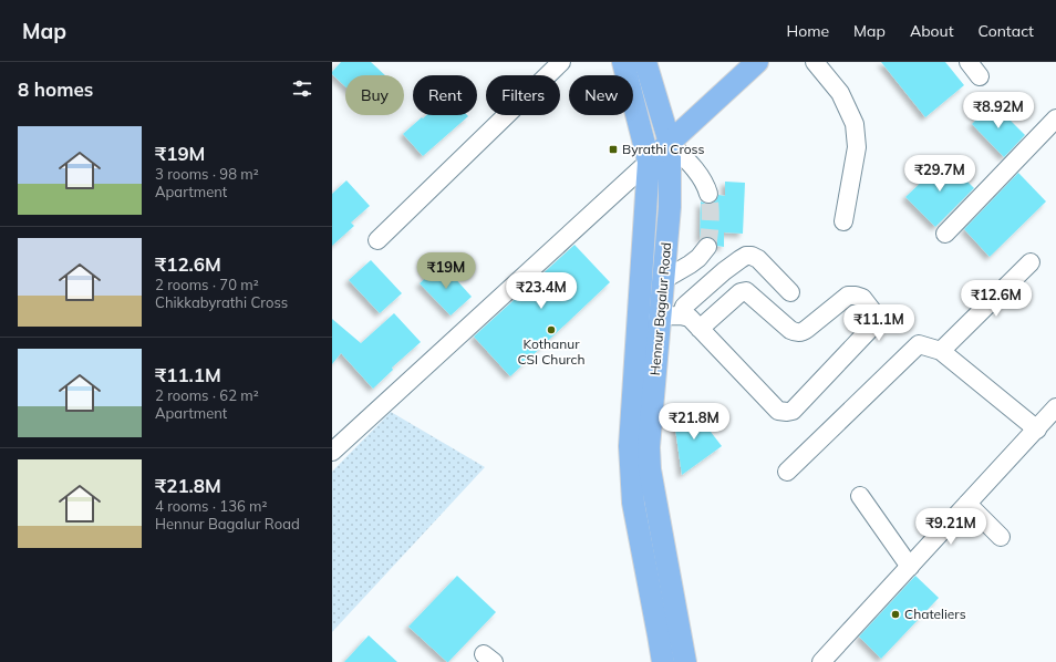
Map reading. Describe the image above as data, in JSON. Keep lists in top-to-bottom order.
{
  "streets": {
    "main road": ["Hennur Bagalur Road"]
  },
  "places": {
    "transit": ["Byrathi Cross"],
    "other": ["Kothanur CSI Church", "Chateliers"]
  },
  "page": {
    "header": "Map",
    "nav": [
      "Home",
      "Map",
      "About",
      "Contact"
    ],
    "heading": "8 homes",
    "chip": [
      "Buy",
      "Rent",
      "Filters",
      "New"
    ],
    "price": [
      "₹8.92M",
      "₹29.7M",
      "₹19M",
      "₹23.4M",
      "₹12.6M",
      "₹11.1M",
      "₹21.8M",
      "₹9.21M"
    ],
    "list": [
      {
        "name": "₹19M",
        "note": "3 rooms · 98 m² · Apartment"
      },
      {
        "name": "₹12.6M",
        "note": "2 rooms · 70 m² · Chikkabyrathi Cross"
      },
      {
        "name": "₹11.1M",
        "note": "2 rooms · 62 m² · Apartment"
      },
      {
        "name": "₹21.8M",
        "note": "4 rooms · 136 m² · Hennur Bagalur Road"
      }
    ]
  }
}
